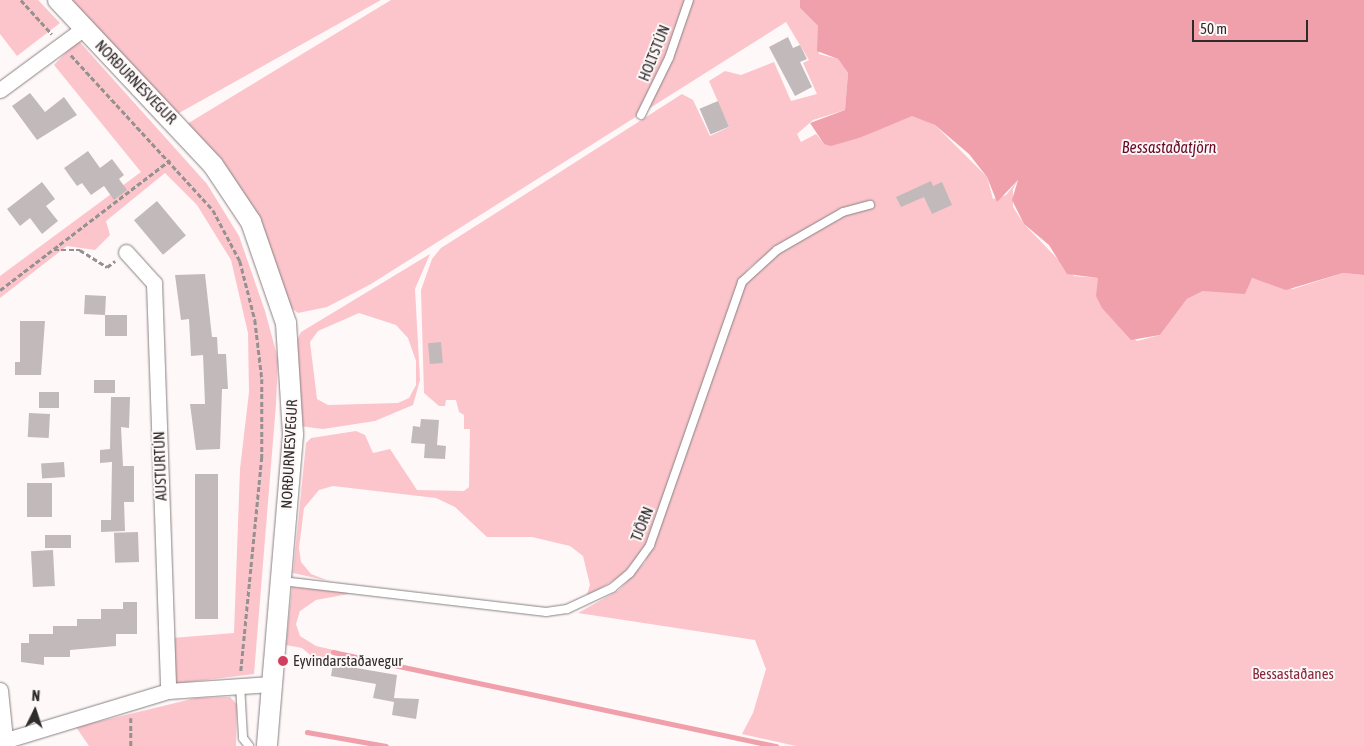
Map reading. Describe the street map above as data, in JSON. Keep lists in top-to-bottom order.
{
  "streets": {
    "street": ["NORÐURNESVEGUR", "AUSTURTÚN"],
    "lane": ["HOLTSTÚN", "TJÖRN"]
  },
  "crossings": [
    ["NORÐURNESVEGUR", "TJÖRN"]
  ],
  "water": ["Bessastaðatjörn"],
  "parks": ["Bessastaðanes"],
  "places": ["Eyvindarstaðavegur"],
  "scale_bar": "50 m",
  "north": "top"
}
